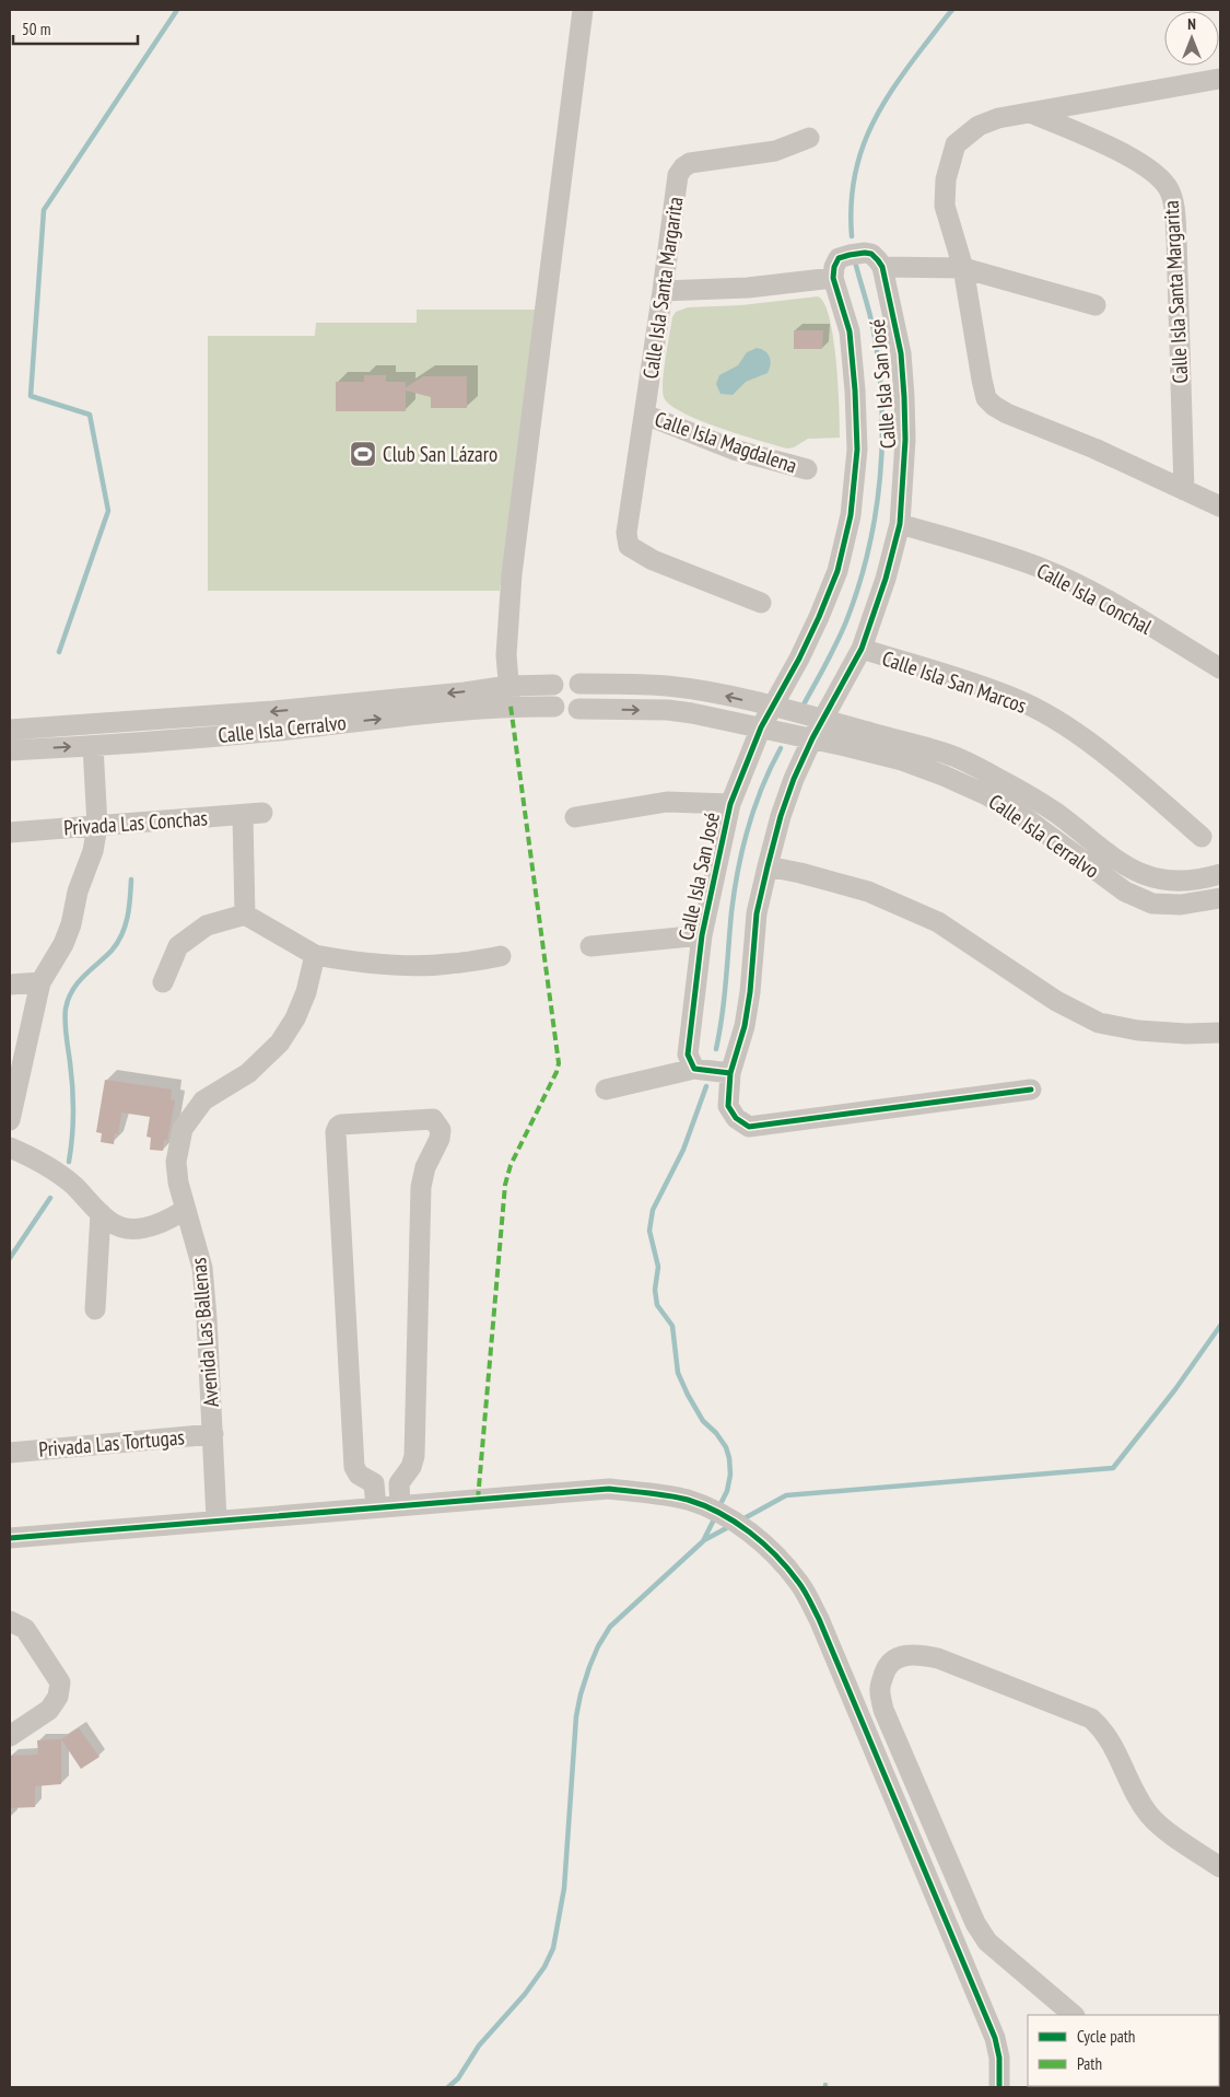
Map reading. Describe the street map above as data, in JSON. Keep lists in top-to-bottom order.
{
  "streets": {
    "street": [
      "Calle Isla Santa Margarita",
      "Calle Isla San José",
      "Calle Isla Magdalena",
      "Calle Isla Conchal",
      "Calle Isla San Marcos",
      "Calle Isla Cerralvo",
      "Privada Las Conchas",
      "Avenida Las Ballenas",
      "Privada Las Tortugas"
    ]
  },
  "crossings": [
    ["Calle Isla Santa Margarita", "Calle Isla Magdalena"],
    ["Calle Isla San José", "Calle Isla Conchal"],
    ["Calle Isla San José", "Calle Isla San Marcos"],
    ["Calle Isla San José", "Calle Isla Cerralvo"],
    ["Avenida Las Ballenas", "Privada Las Tortugas"]
  ],
  "places": {
    "sports": ["Club San Lázaro"]
  },
  "legend": ["Cycle path", "Path"],
  "scale_bar": "50 m",
  "north": "top"
}
